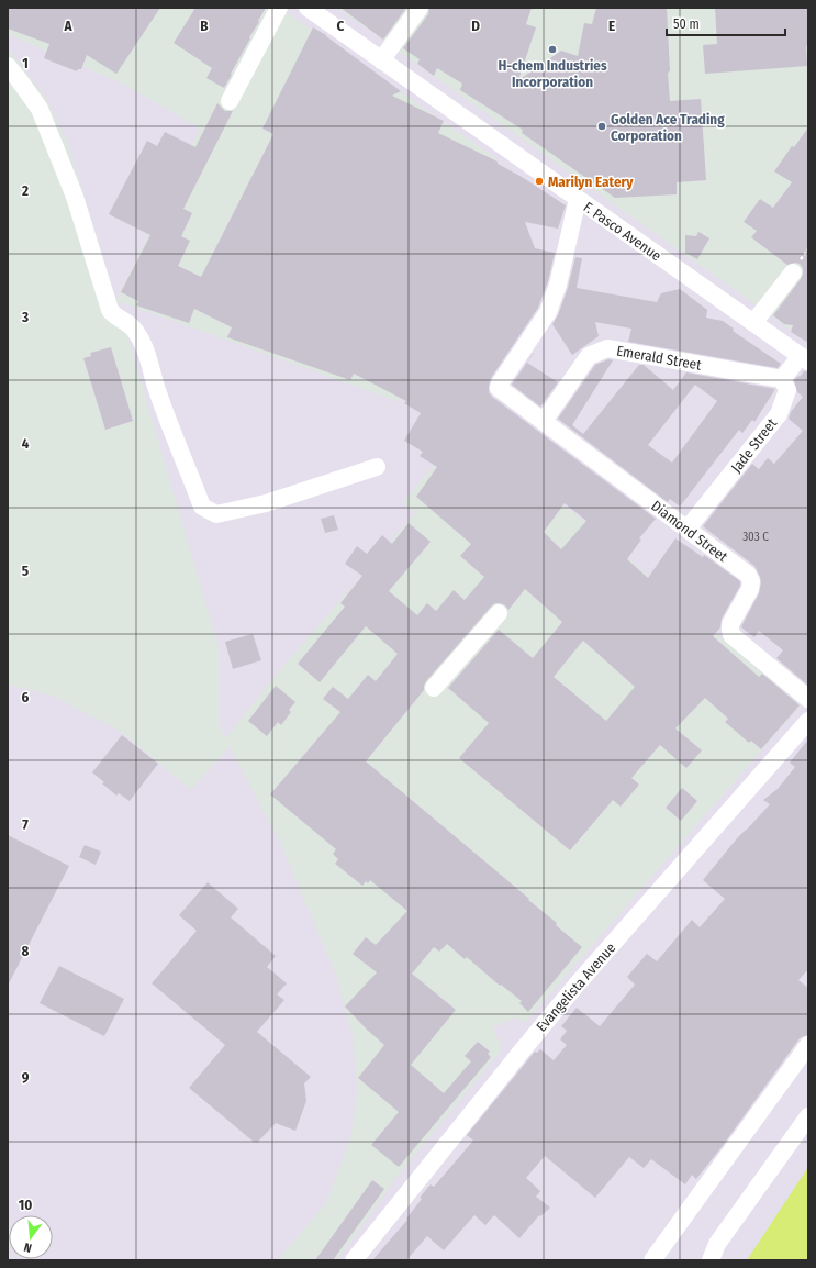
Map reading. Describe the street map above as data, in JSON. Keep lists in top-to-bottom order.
{
  "streets": {
    "street": [
      "F. Pasco Avenue",
      "Emerald Street",
      "Jade Street",
      "Diamond Street",
      "Evangelista Avenue"
    ]
  },
  "crossings": [
    ["F. Pasco Avenue", "Diamond Street"],
    ["Emerald Street", "Jade Street"],
    ["Emerald Street", "Diamond Street"],
    ["Jade Street", "Diamond Street"]
  ],
  "places": ["H-chem Industries Incorporation", "Golden Ace Trading Corporation", "Marilyn Eatery"],
  "house_numbers": ["303 C"],
  "scale_bar": "50 m",
  "north": "bottom",
  "grid": {
    "columns": [
      "A",
      "B",
      "C",
      "D",
      "E"
    ],
    "rows": [
      "1",
      "2",
      "3",
      "4",
      "5",
      "6",
      "7",
      "8",
      "9",
      "10"
    ]
  }
}
